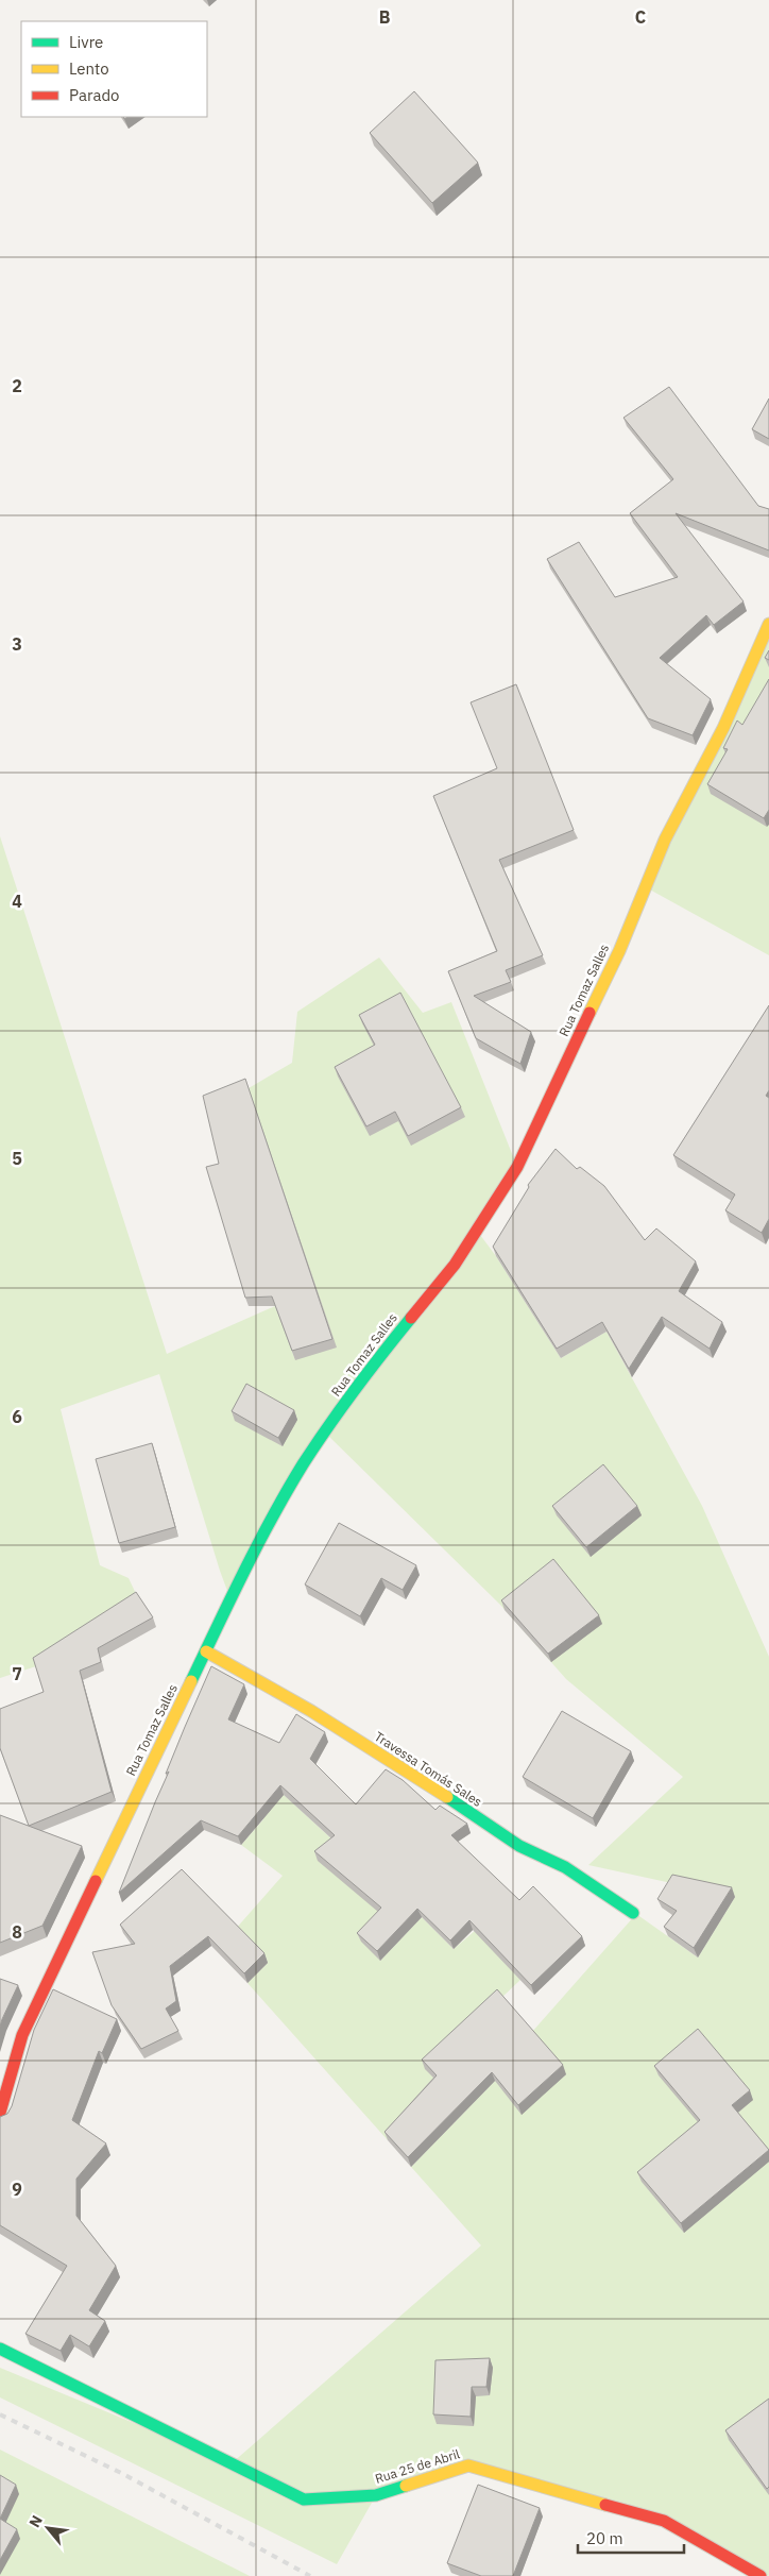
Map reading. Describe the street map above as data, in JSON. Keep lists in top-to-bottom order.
{
  "streets": {
    "street": ["Rua Tomaz Salles", "Travessa Tomás Sales", "Rua 25 de Abril"]
  },
  "crossings": [
    ["Rua Tomaz Salles", "Travessa Tomás Sales"]
  ],
  "legend": ["Livre", "Lento", "Parado"],
  "scale_bar": "20 m",
  "north": "top left",
  "grid": {
    "columns": ["B", "C"],
    "rows": [
      "2",
      "3",
      "4",
      "5",
      "6",
      "7",
      "8",
      "9"
    ]
  }
}
